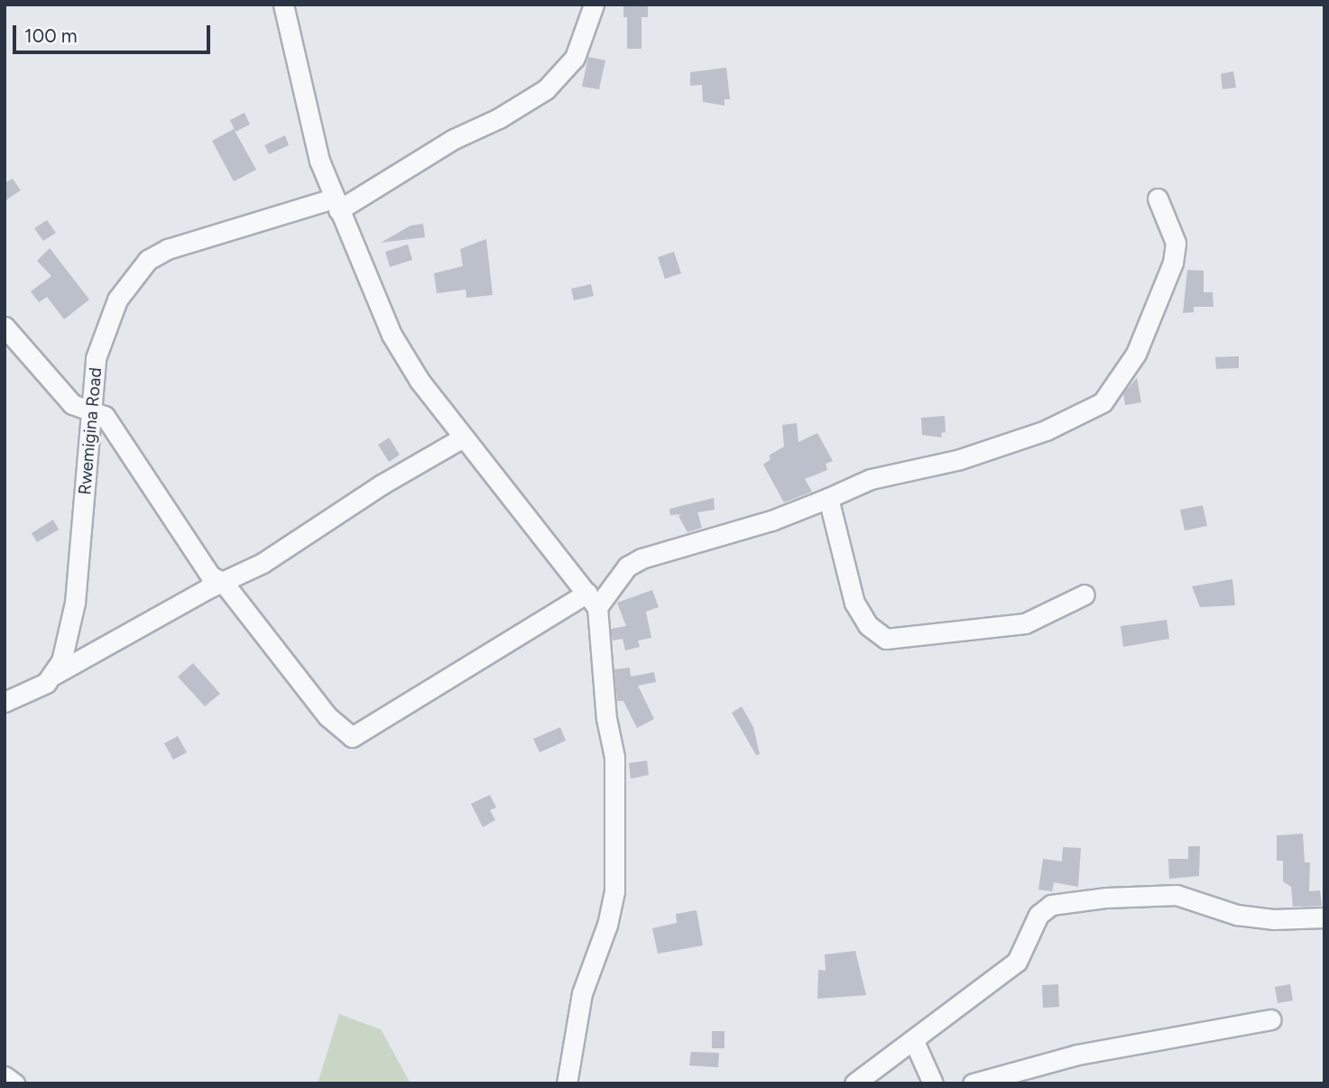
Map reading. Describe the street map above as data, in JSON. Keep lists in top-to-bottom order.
{
  "streets": {
    "street": ["Rwemigina Road"]
  },
  "scale_bar": "100 m"
}
